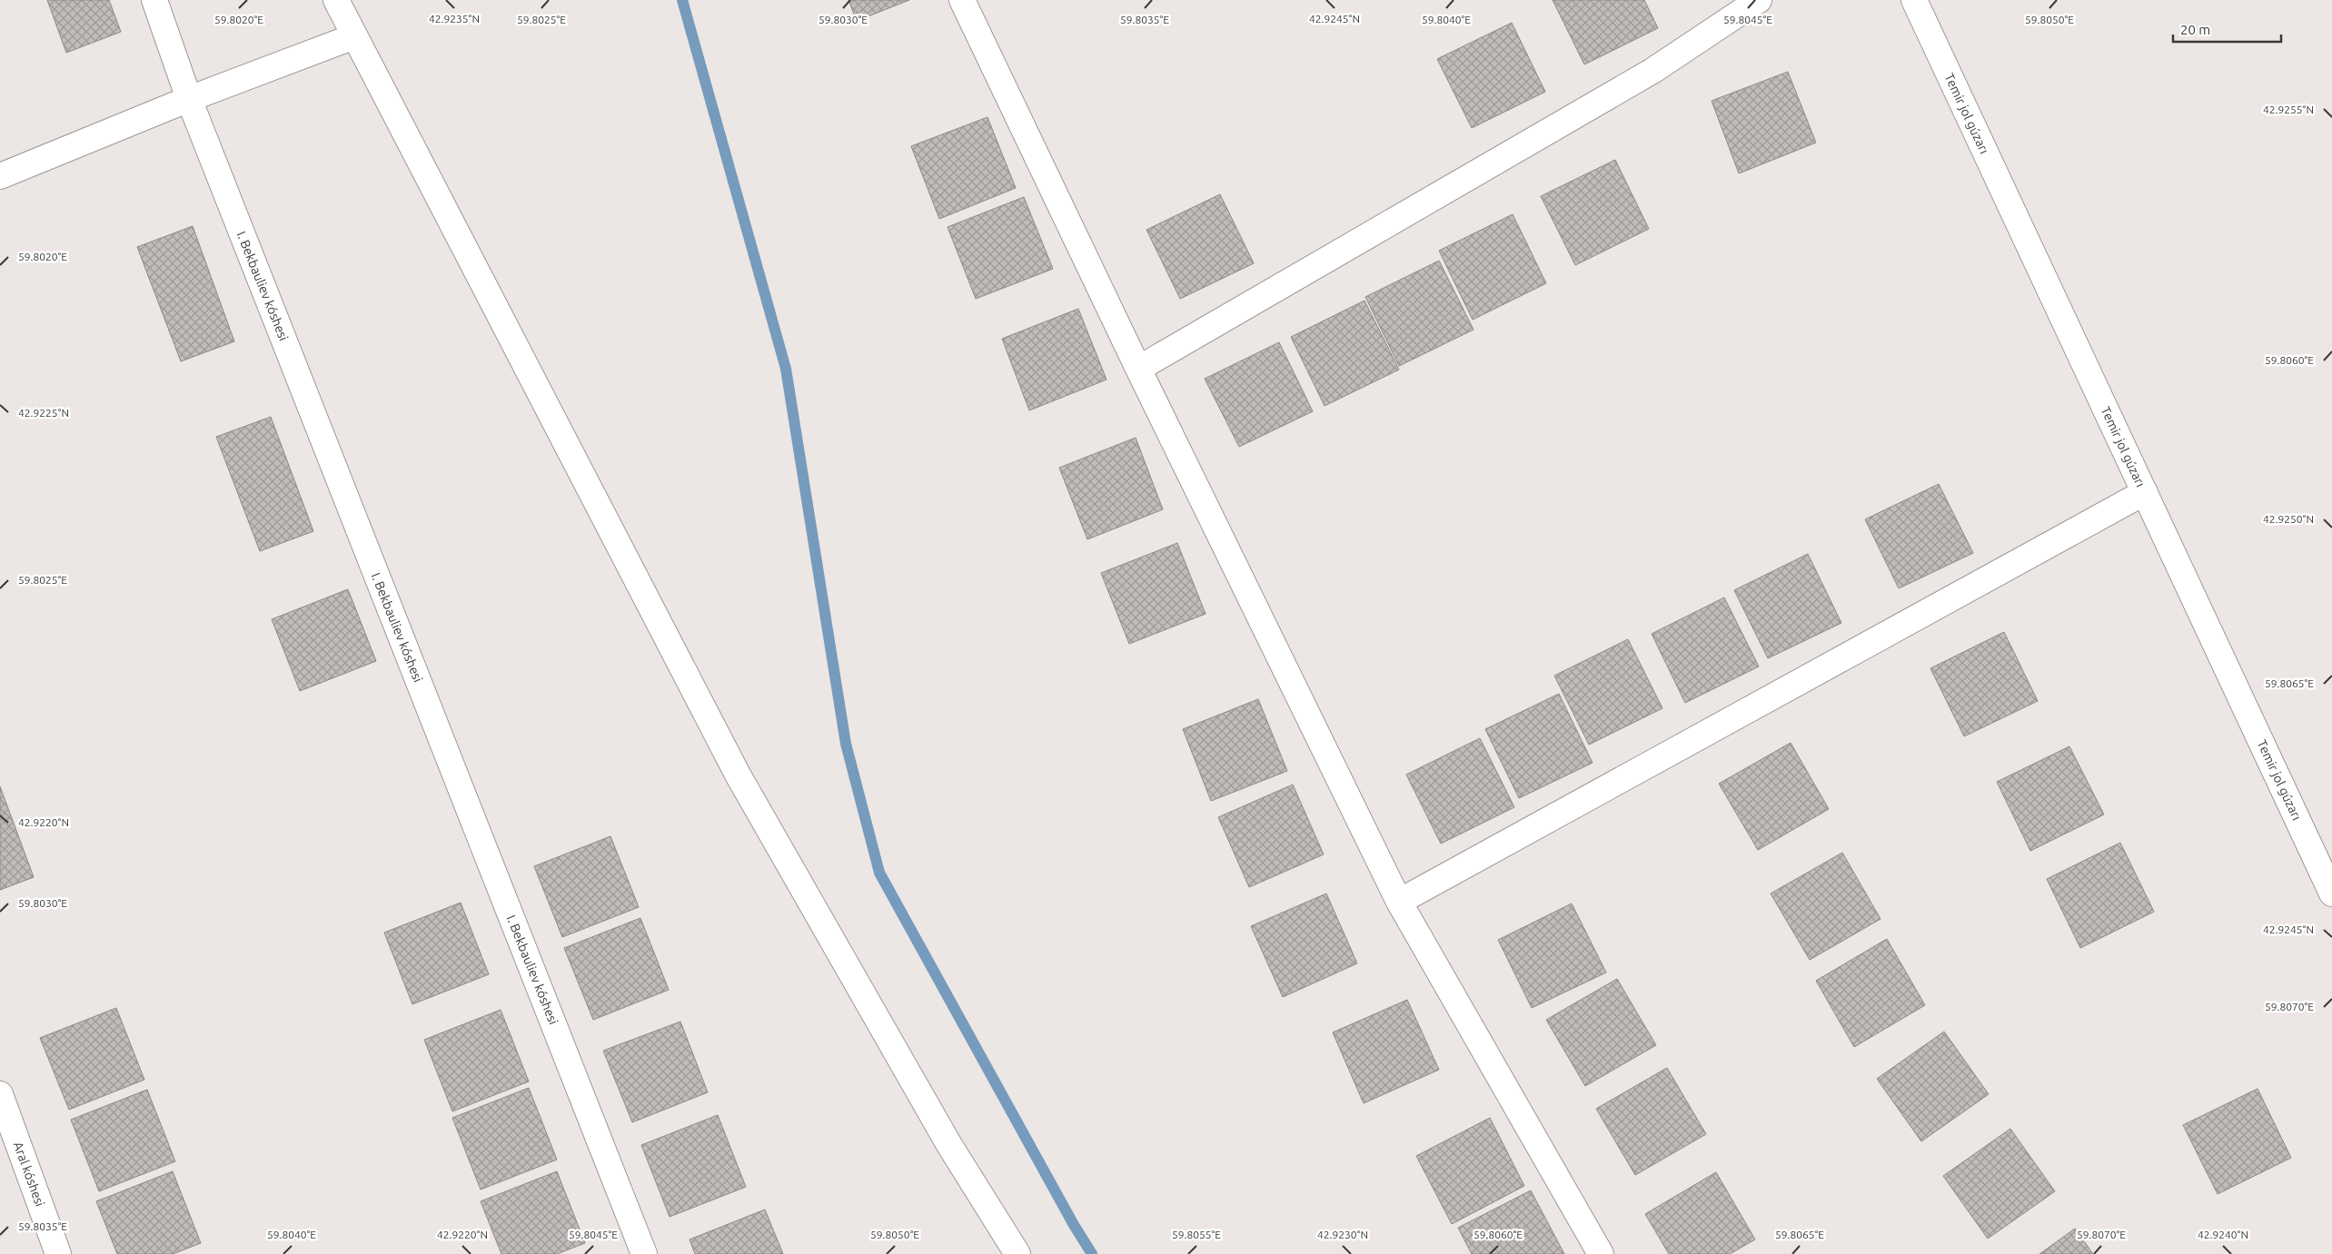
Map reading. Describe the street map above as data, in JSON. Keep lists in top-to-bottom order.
{
  "streets": {
    "street": ["Temir jol gúzarı", "I. Bekbauliev kóshesi", "Aral kóshesi"]
  },
  "scale_bar": "20 m",
  "coordinates": [
    "42.9235°N",
    "42.9245°N",
    "59.8020°E",
    "59.8025°E",
    "59.8030°E",
    "59.8035°E",
    "59.8040°E",
    "59.8045°E",
    "59.8050°E",
    "42.9255°N",
    "59.8060°E",
    "42.9225°N",
    "42.9250°N",
    "59.8065°E",
    "42.9220°N",
    "59.8070°E",
    "59.8055°E",
    "42.9230°N",
    "42.9240°N"
  ]
}
